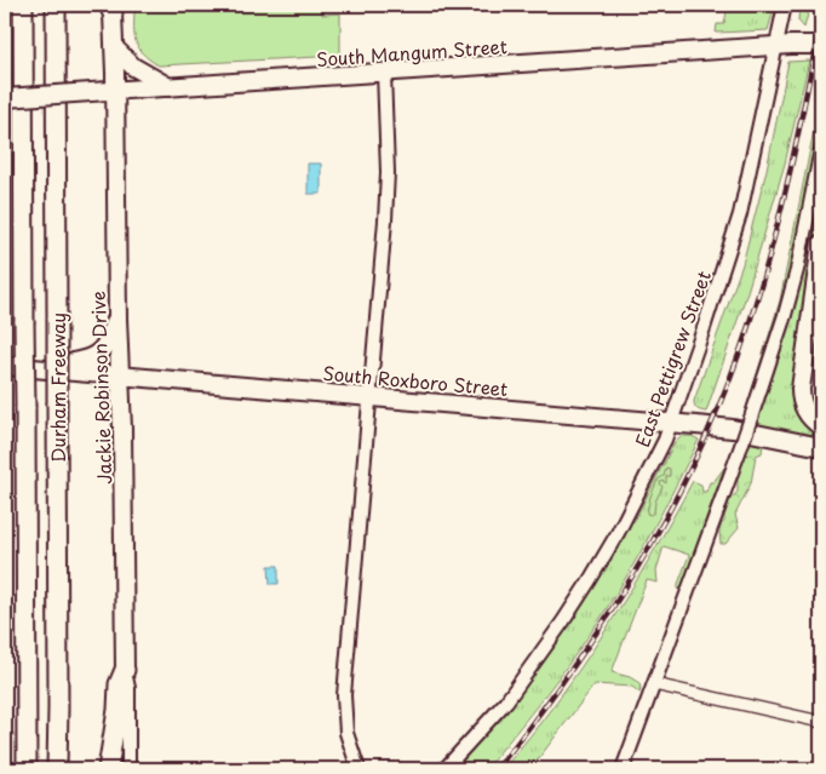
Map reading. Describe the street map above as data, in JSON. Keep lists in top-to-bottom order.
{
  "streets": {
    "highway": ["Durham Freeway"],
    "main road": ["South Mangum Street", "South Roxboro Street", "Jackie Robinson Drive"],
    "street": ["East Pettigrew Street"]
  },
  "crossings": [
    ["South Mangum Street", "East Pettigrew Street"],
    ["South Mangum Street", "Jackie Robinson Drive"],
    ["East Pettigrew Street", "South Roxboro Street"],
    ["South Roxboro Street", "Jackie Robinson Drive"]
  ]
}
